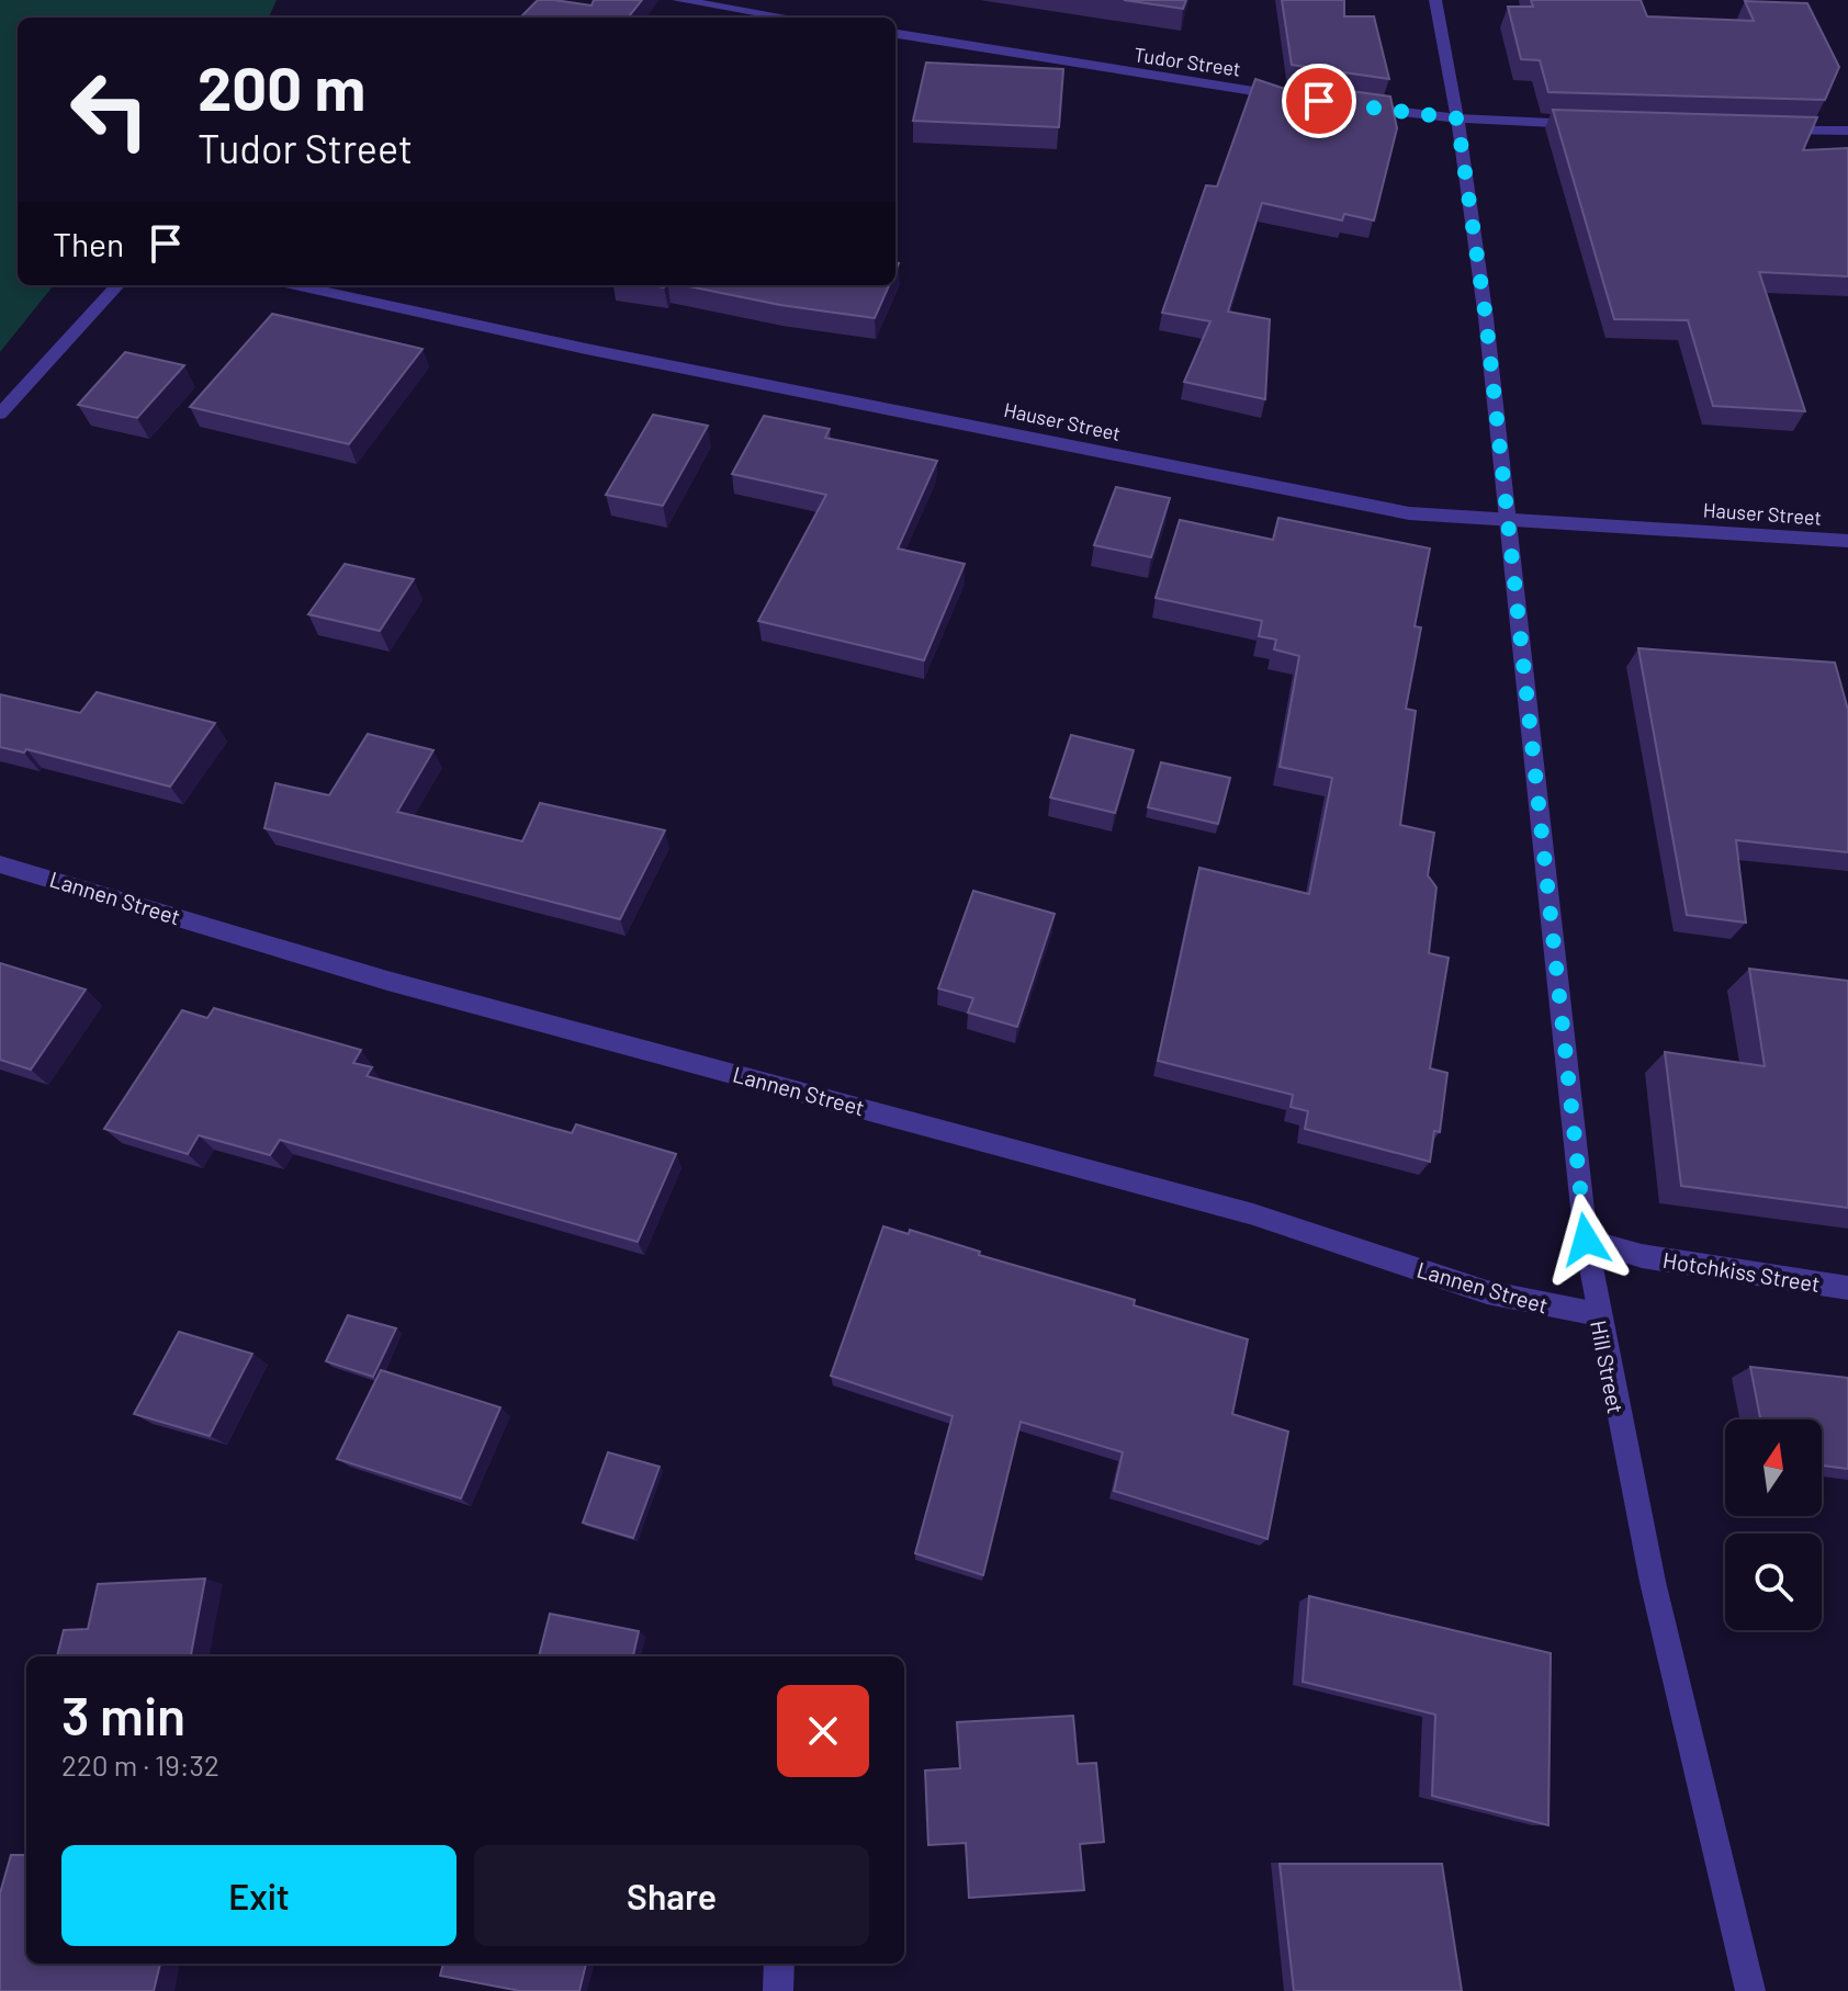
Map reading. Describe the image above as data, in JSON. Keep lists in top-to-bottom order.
{
  "streets": {
    "street": [
      "Tudor Street",
      "Hauser Street",
      "Lannen Street",
      "Hotchkiss Street",
      "Hill Street"
    ]
  },
  "crossings": [
    ["Hauser Street", "Hill Street"],
    ["Lannen Street", "Hill Street"],
    ["Hotchkiss Street", "Hill Street"]
  ],
  "north": "top",
  "page": {
    "turn": ["200 m", "Tudor Street"],
    "then": "Then",
    "heading": ["3 min", "220 m · 19:32"],
    "buttons": ["Exit", "Share"]
  }
}
